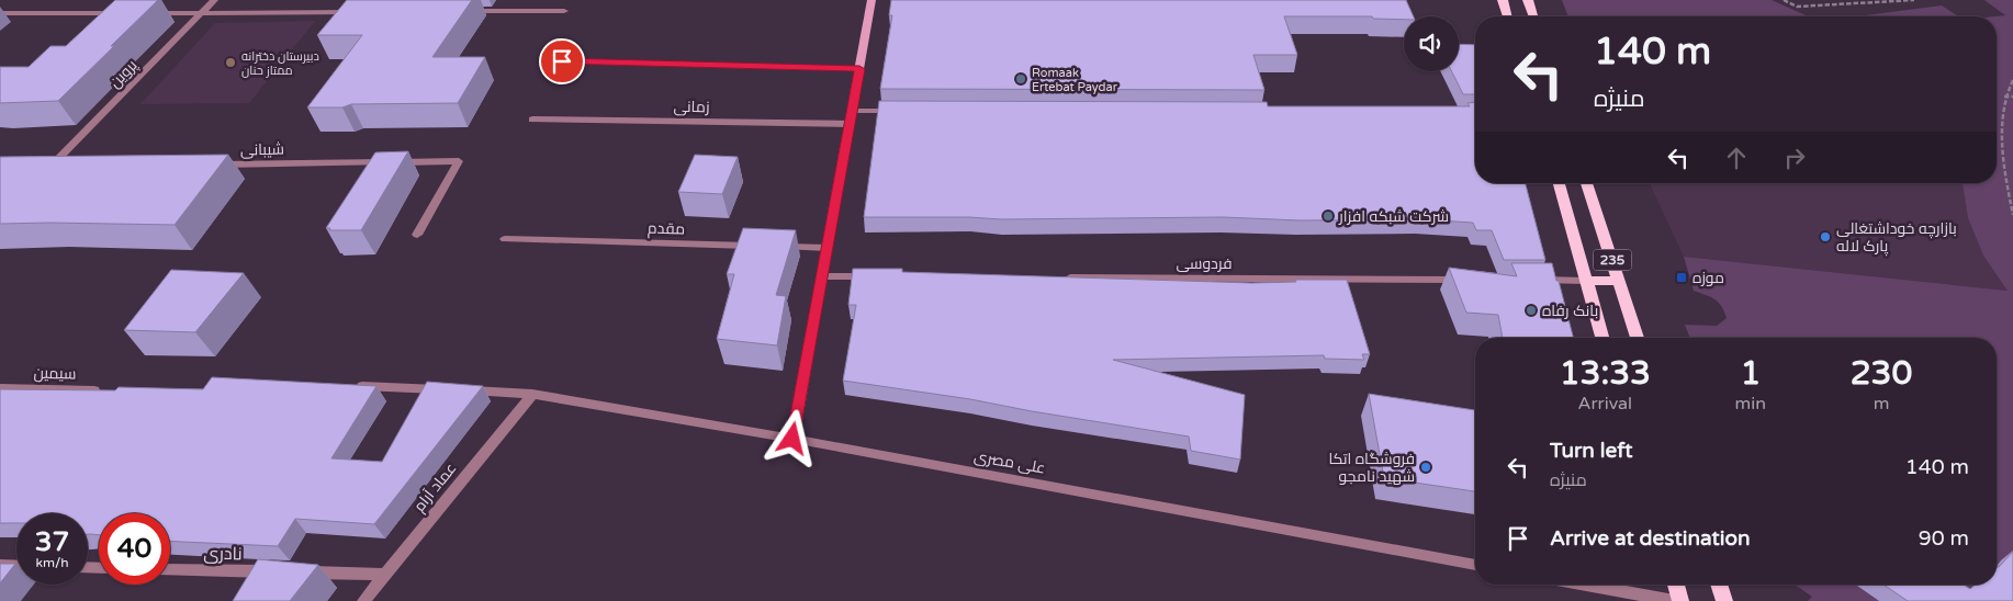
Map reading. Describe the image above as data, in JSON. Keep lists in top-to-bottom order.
{
  "streets": {
    "main road": ["235"],
    "street": [
      "پروین",
      "زمانی",
      "شیبانی",
      "مقدم",
      "فردوسی",
      "سیمین",
      "علی مصری",
      "عماد آرام",
      "نادری"
    ]
  },
  "crossings": [
    ["علی مصری", "عماد آرام"]
  ],
  "places": {
    "other": [
      "دبیرستان دخترانه ممتاز حنان",
      "Romaak Ertebat Paydar",
      "شرکت شبکه افزار",
      "بازارچه خوداشتغالی پارک لاله",
      "بانک رفاه",
      "فروشگاه اتکا شهید نامجو"
    ],
    "transit": ["موزه"]
  },
  "page": {
    "turn": ["140 m", "منیژه"],
    "eta": [
      "13:33",
      "Arrival",
      "1",
      "min",
      "230",
      "m"
    ],
    "list": [
      {
        "name": "Turn left",
        "note": "منیژه",
        "value": "140 m"
      },
      {
        "name": "Arrive at destination",
        "value": "90 m"
      }
    ],
    "speed": "37 km/h",
    "limit": "40"
  }
}
